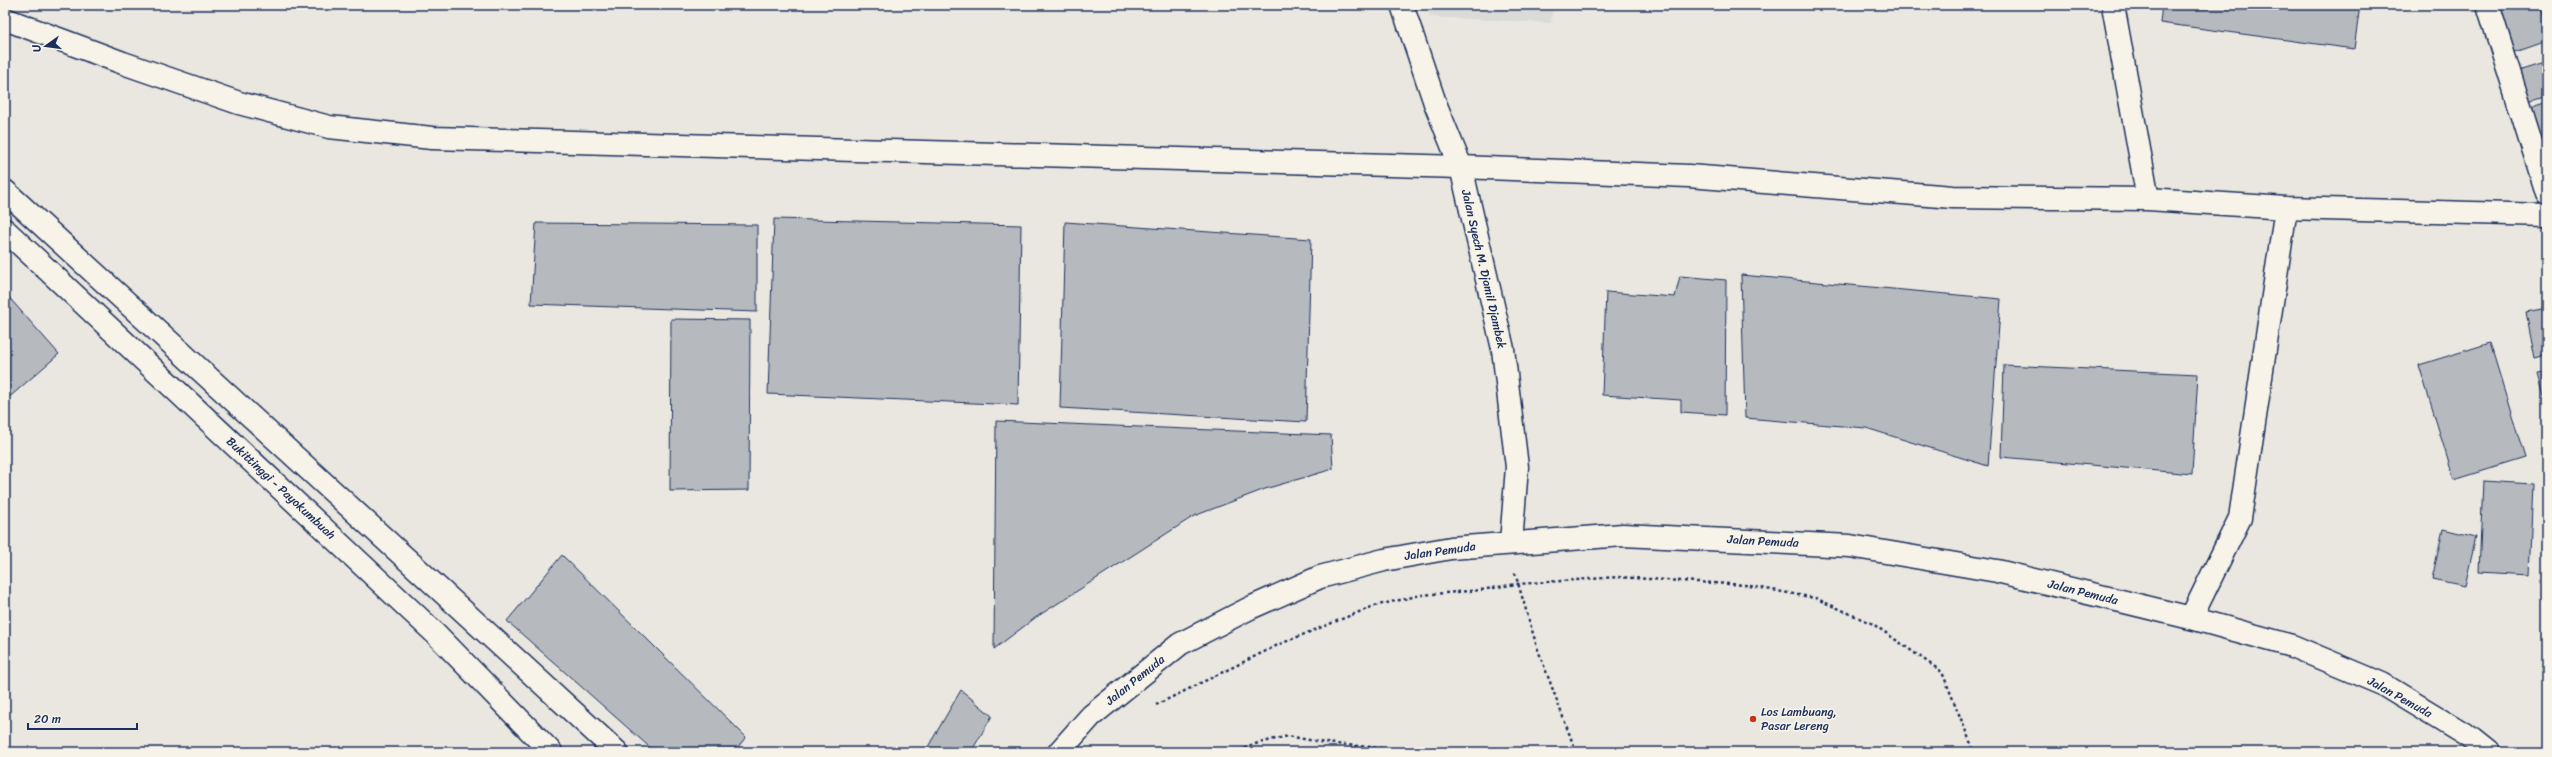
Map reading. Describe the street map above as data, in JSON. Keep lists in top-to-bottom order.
{
  "streets": {
    "street": ["Jalan Syech M. Djamil Djambek", "Bukittinggi - Payokumbuah", "Jalan Pemuda"]
  },
  "crossings": [
    ["Jalan Syech M. Djamil Djambek", "Jalan Pemuda"]
  ],
  "places": ["Los Lambuang, Pasar Lereng"],
  "scale_bar": "20 m",
  "north": "left"
}
